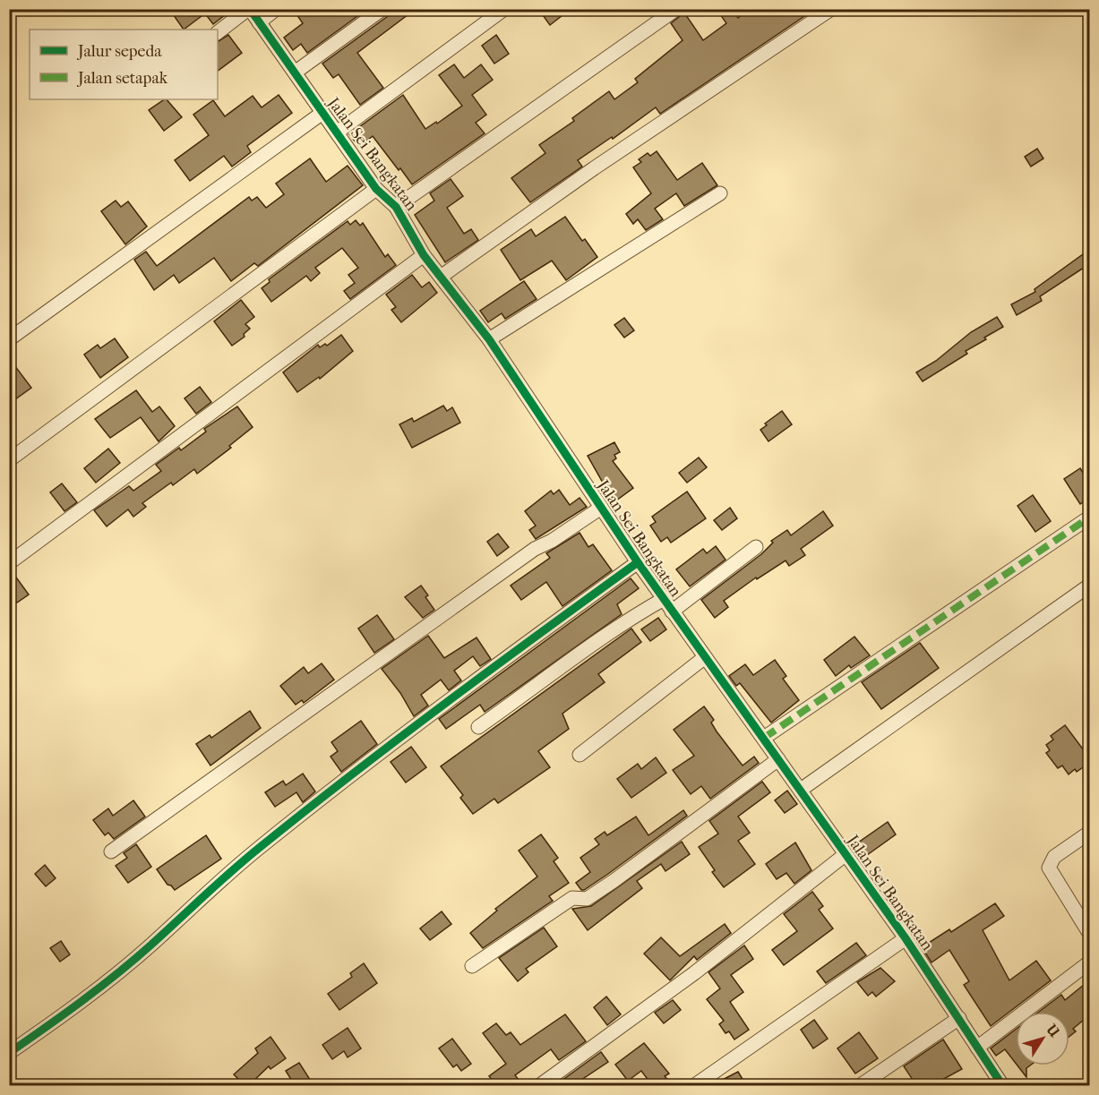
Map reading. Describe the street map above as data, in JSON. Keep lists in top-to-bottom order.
{
  "streets": {
    "street": ["Jalan Sei Bangkatan"]
  },
  "legend": ["Jalur sepeda", "Jalan setapak"],
  "north": "top right"
}
